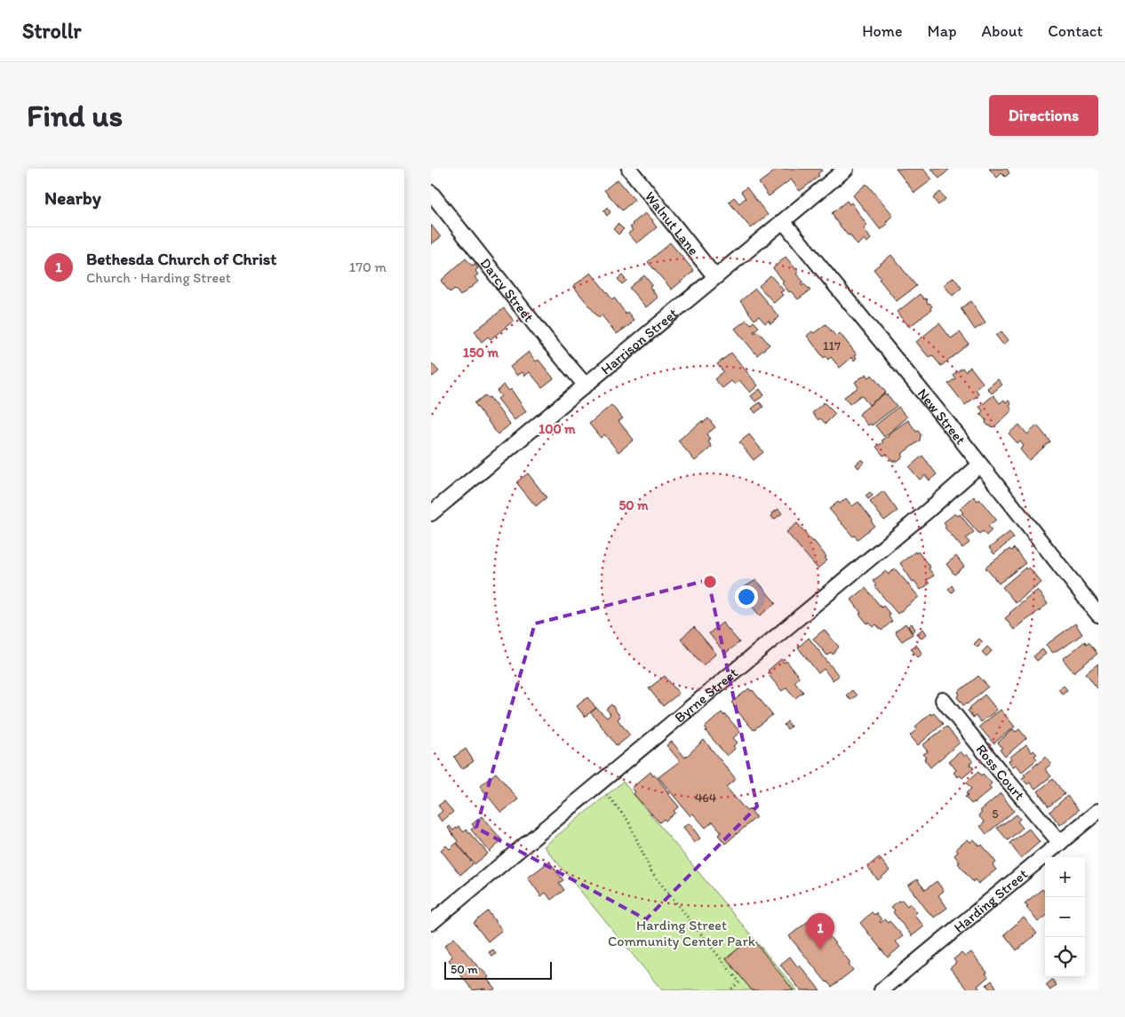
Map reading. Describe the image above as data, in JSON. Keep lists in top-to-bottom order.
{
  "streets": {
    "street": [
      "Walnut Lane",
      "Darcy Street",
      "Harrison Street",
      "New Street",
      "Byrne Street",
      "Ross Court",
      "Harding Street"
    ]
  },
  "crossings": [
    ["Walnut Lane", "Harrison Street"],
    ["Darcy Street", "Harrison Street"],
    ["Harrison Street", "New Street"],
    ["New Street", "Byrne Street"],
    ["Ross Court", "Harding Street"]
  ],
  "parks": ["Harding Street Community Center Park"],
  "house_numbers": ["117", "464", "5"],
  "scale_bar": "50 m",
  "page": {
    "header": "Strollr",
    "nav": [
      "Home",
      "Map",
      "About",
      "Contact"
    ],
    "buttons": "Directions",
    "title": "Find us",
    "heading": "Nearby",
    "list": [
      {
        "mark": "1",
        "name": "Bethesda Church of Christ",
        "note": "Church · Harding Street",
        "value": "170 m"
      }
    ],
    "map_buttons": ["+", "−"],
    "pins": "1",
    "scale": "50 m"
  },
  "rings": ["150 m", "100 m", "50 m"]
}
